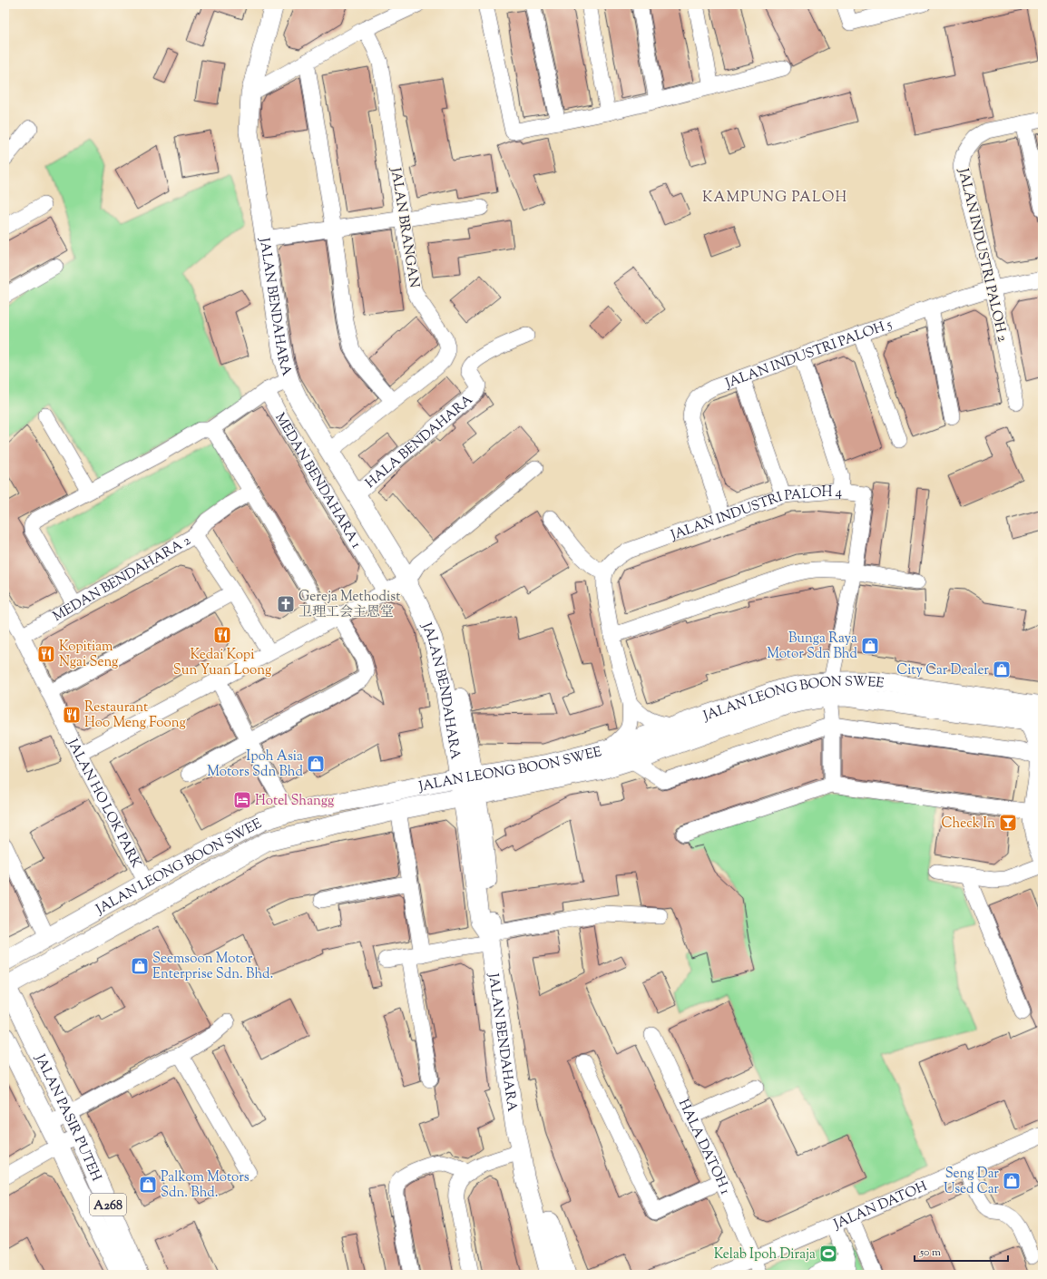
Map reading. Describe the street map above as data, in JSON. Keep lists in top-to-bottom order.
{
  "streets": {
    "main road": [
      "JALAN BENDAHARA",
      "JALAN LEONG BOON SWEE",
      "JALAN PASIR PUTEH",
      "A268"
    ],
    "street": [
      "JALAN BRANGAN",
      "JALAN INDUSTRI PALOH 2",
      "JALAN INDUSTRI PALOH 5",
      "HALA BENDAHARA",
      "MEDAN BENDAHARA 1",
      "JALAN INDUSTRI PALOH 4",
      "MEDAN BENDAHARA 2",
      "JALAN HO LOK PARK",
      "HALA DATOH 1",
      "JALAN DATOH"
    ]
  },
  "crossings": [
    ["JALAN BRANGAN", "JALAN BENDAHARA"],
    ["JALAN INDUSTRI PALOH 2", "JALAN INDUSTRI PALOH 5"],
    ["JALAN BENDAHARA", "HALA BENDAHARA"],
    ["JALAN BENDAHARA", "JALAN LEONG BOON SWEE"],
    ["JALAN INDUSTRI PALOH 5", "JALAN INDUSTRI PALOH 4"],
    ["JALAN INDUSTRI PALOH 4", "JALAN LEONG BOON SWEE"],
    ["MEDAN BENDAHARA 2", "JALAN HO LOK PARK"],
    ["JALAN LEONG BOON SWEE", "JALAN HO LOK PARK"],
    ["JALAN LEONG BOON SWEE", "JALAN PASIR PUTEH"],
    ["HALA DATOH 1", "JALAN DATOH"]
  ],
  "districts": ["KAMPUNG PALOH"],
  "places": {
    "church": ["Gereja Methodist 卫理工会主恩堂"],
    "restaurant": ["Kedai Kopi Sun Yuan Loong", "Kopitiam Ngai Seng", "Restaurant Hoo Meng Foong"],
    "shop": [
      "Bunga Raya Motor Sdn Bhd",
      "City Car Dealer",
      "Ipoh Asia Motors Sdn Bhd",
      "Seemsoon Motor Enterprise Sdn. Bhd.",
      "Seng Dar Used Car",
      "Palkom Motors Sdn. Bhd."
    ],
    "hotel": ["Hotel Shangg"],
    "bar": ["Check In"],
    "sports": ["Kelab Ipoh Diraja"]
  },
  "scale_bar": "50 m"
}
